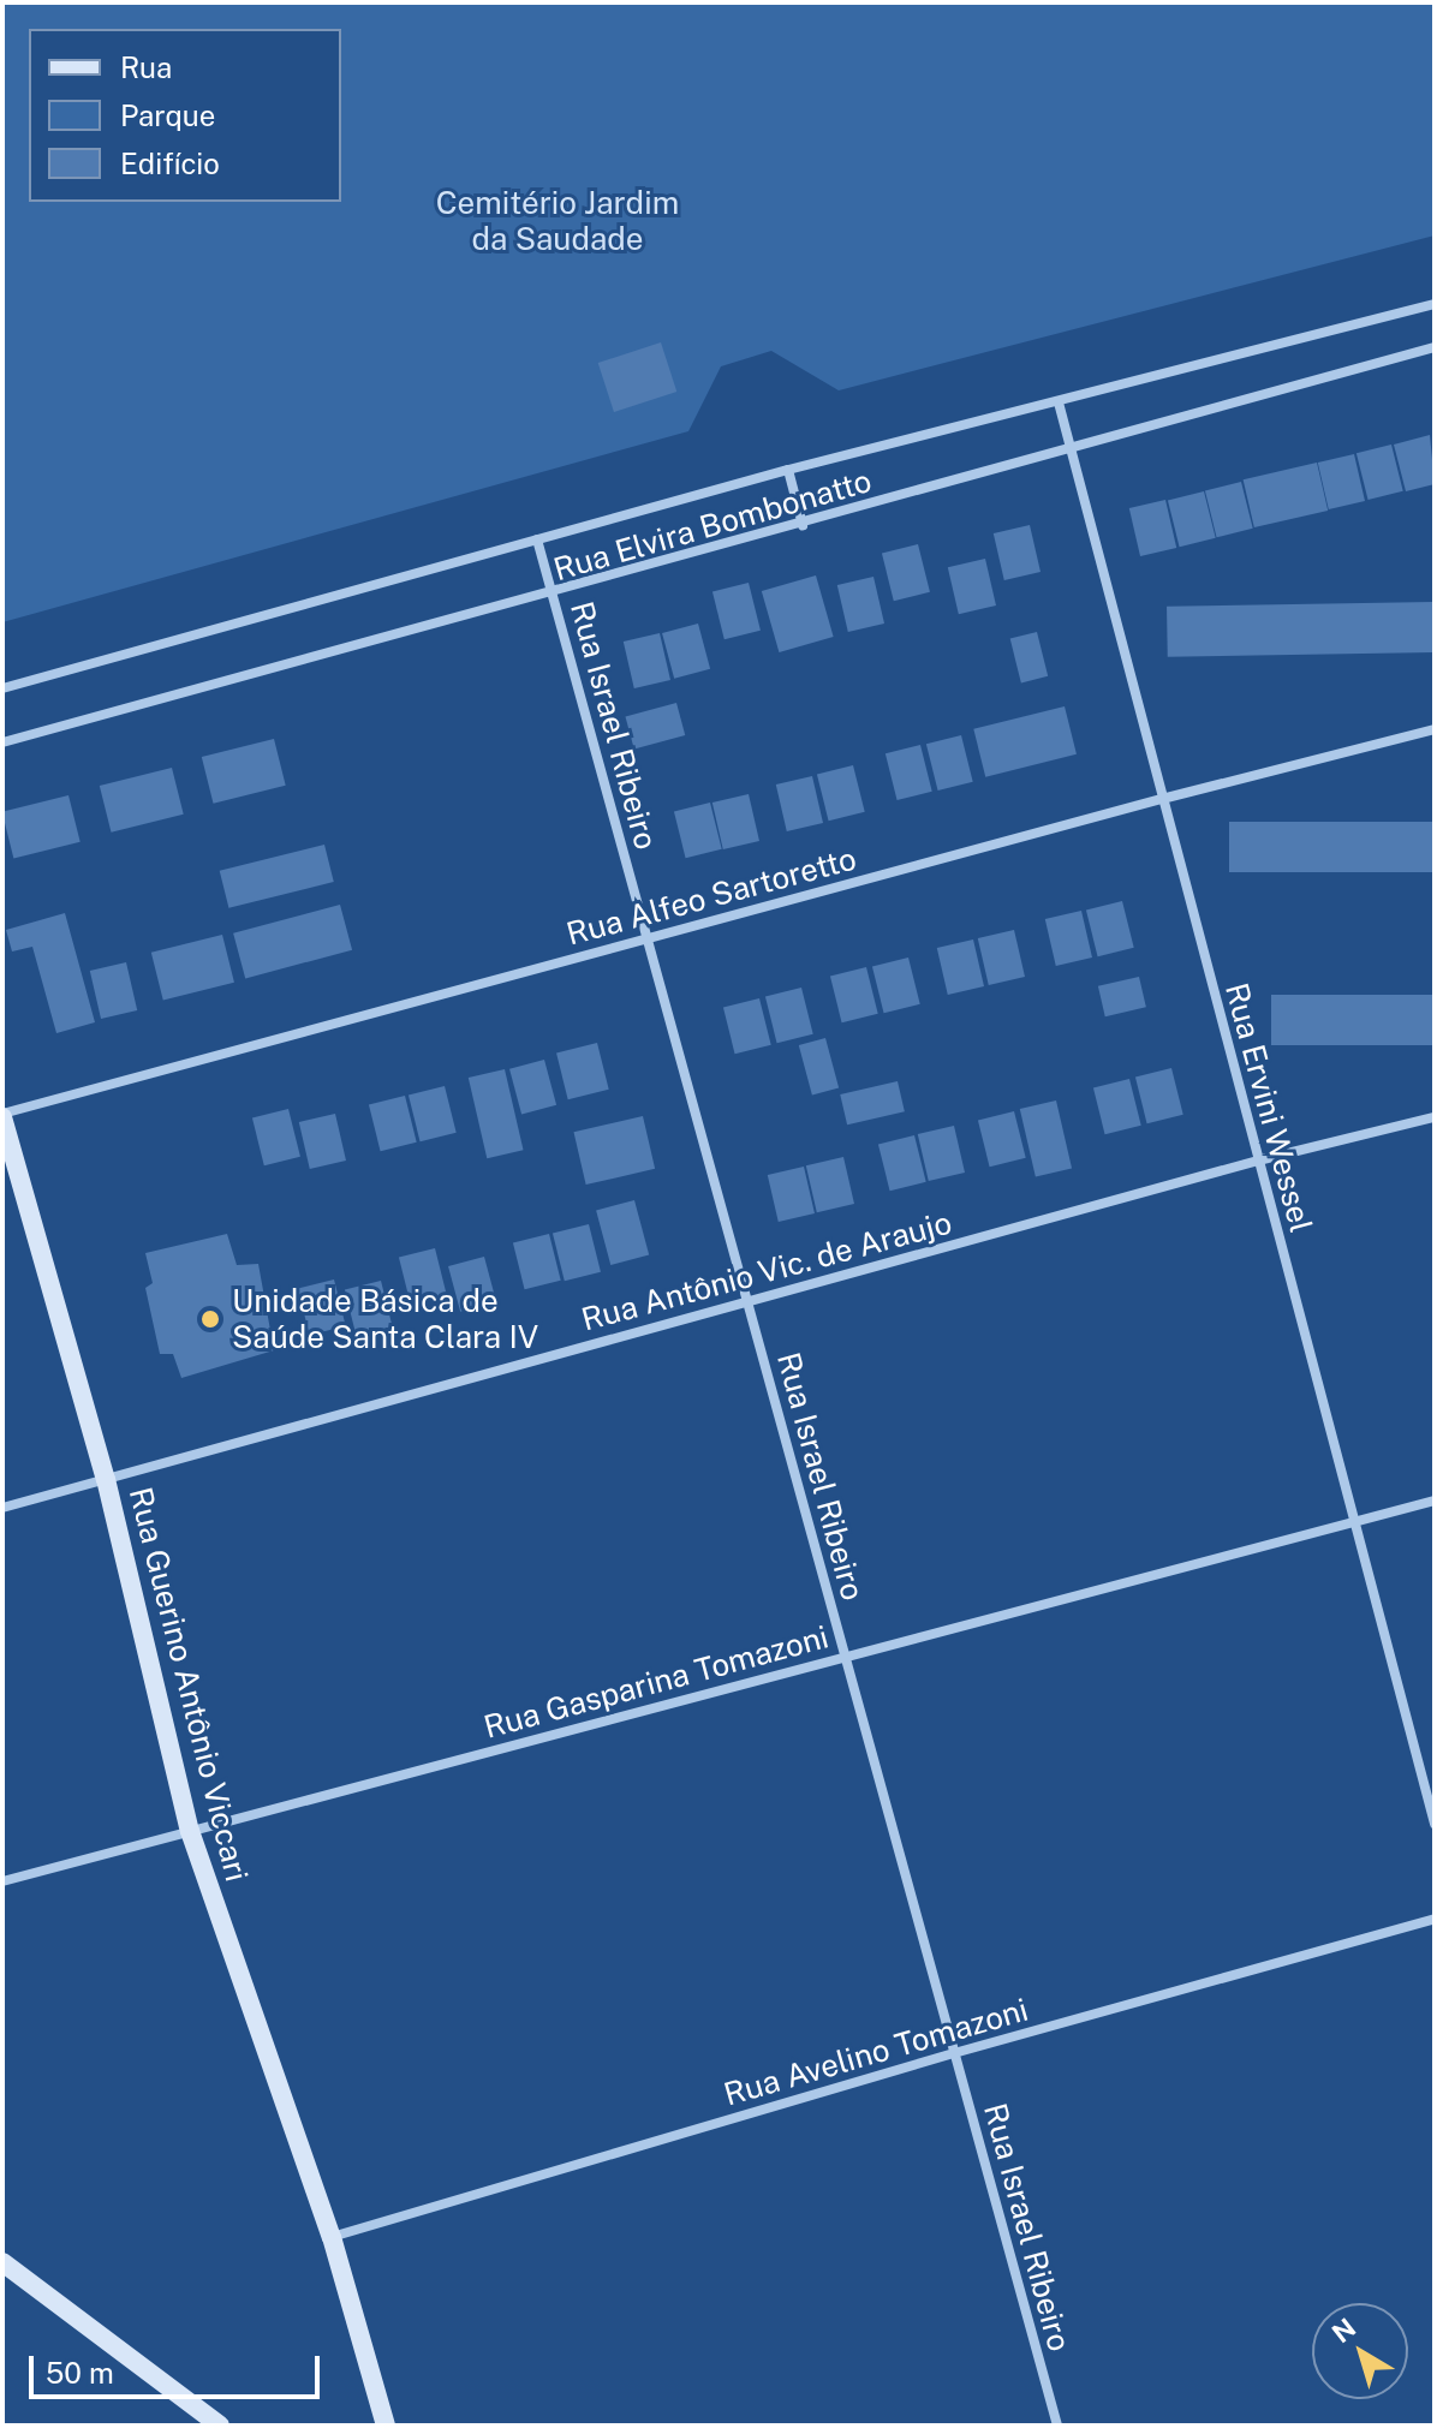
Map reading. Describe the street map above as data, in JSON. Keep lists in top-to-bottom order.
{
  "streets": {
    "street": [
      "Rua Elvira Bombonatto",
      "Rua Israel Ribeiro",
      "Rua Alfeo Sartoretto",
      "Rua Ervini Wessel",
      "Rua Antônio Vic. de Araujo",
      "Rua Gasparina Tomazoni",
      "Rua Guerino Antônio Viccari",
      "Rua Avelino Tomazoni"
    ]
  },
  "crossings": [
    ["Rua Elvira Bombonatto", "Rua Israel Ribeiro"],
    ["Rua Elvira Bombonatto", "Rua Ervini Wessel"],
    ["Rua Israel Ribeiro", "Rua Alfeo Sartoretto"],
    ["Rua Israel Ribeiro", "Rua Antônio Vic. de Araujo"],
    ["Rua Israel Ribeiro", "Rua Gasparina Tomazoni"],
    ["Rua Israel Ribeiro", "Rua Avelino Tomazoni"],
    ["Rua Alfeo Sartoretto", "Rua Ervini Wessel"],
    ["Rua Alfeo Sartoretto", "Rua Guerino Antônio Viccari"],
    ["Rua Ervini Wessel", "Rua Antônio Vic. de Araujo"],
    ["Rua Ervini Wessel", "Rua Gasparina Tomazoni"],
    ["Rua Antônio Vic. de Araujo", "Rua Guerino Antônio Viccari"],
    ["Rua Gasparina Tomazoni", "Rua Guerino Antônio Viccari"],
    ["Rua Guerino Antônio Viccari", "Rua Avelino Tomazoni"]
  ],
  "parks": ["Cemitério Jardim da Saudade"],
  "places": ["Unidade Básica de Saúde Santa Clara IV"],
  "legend": ["Rua", "Parque", "Edifício"],
  "scale_bar": "50 m",
  "north": "top left"
}
